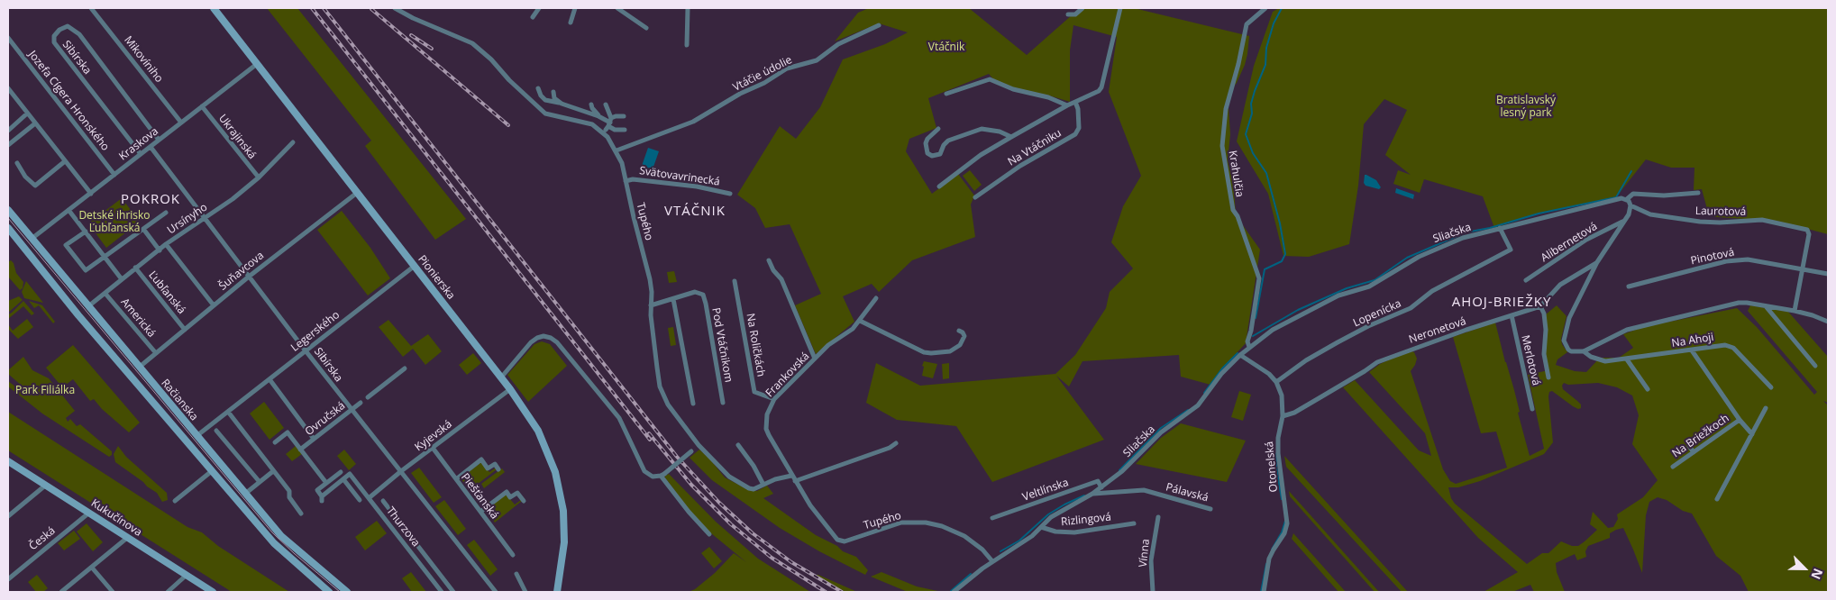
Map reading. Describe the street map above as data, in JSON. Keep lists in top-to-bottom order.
{
  "streets": {
    "main road": ["Pionierska", "Račianska", "Kukučínova"],
    "street": [
      "Sibírska",
      "Mikovíniho",
      "Vtáčie údolie",
      "Jozefa Cígera Hronského",
      "Ukrajinská",
      "Kraskova",
      "Na Vtáčniku",
      "Krahulčia",
      "Svätovavrinecká",
      "Laurotová",
      "Ursínyho",
      "Tupého",
      "Sliačska",
      "Alibernetová",
      "Pinotová",
      "Šuňavcova",
      "Ľubľanská",
      "Lopenícka",
      "Americká",
      "Neronetová",
      "Legerského",
      "Na Ahoji",
      "Pod Vtáčnikom",
      "Na Roličkách",
      "Merlotová",
      "Frankovská",
      "Ovručská",
      "Kyjevská",
      "Na Briežkoch",
      "Otonelská",
      "Veltlínska",
      "Pálavská",
      "Piešťanská",
      "Rizlingová",
      "Thurzova",
      "Česká",
      "Vínna"
    ]
  },
  "crossings": [
    ["Sibírska", "Kraskova"],
    ["Sibírska", "Ursínyho"],
    ["Sibírska", "Šuňavcova"],
    ["Sibírska", "Legerského"],
    ["Sibírska", "Ovručská"],
    ["Sibírska", "Kyjevská"],
    ["Mikovíniho", "Kraskova"],
    ["Vtáčie údolie", "Tupého"],
    ["Jozefa Cígera Hronského", "Kraskova"],
    ["Ukrajinská", "Kraskova"],
    ["Ukrajinská", "Ursínyho"],
    ["Kraskova", "Pionierska"],
    ["Kraskova", "Račianska"],
    ["Krahulčia", "Sliačska"],
    ["Svätovavrinecká", "Tupého"],
    ["Laurotová", "Pinotová"],
    ["Ursínyho", "Ľubľanská"],
    ["Ursínyho", "Americká"],
    ["Ursínyho", "Račianska"],
    ["Tupého", "Sliačska"],
    ["Tupého", "Pod Vtáčnikom"],
    ["Tupého", "Frankovská"],
    ["Sliačska", "Lopenícka"],
    ["Sliačska", "Veltlínska"],
    ["Sliačska", "Pálavská"],
    ["Sliačska", "Rizlingová"],
    ["Šuňavcova", "Pionierska"],
    ["Šuňavcova", "Ľubľanská"],
    ["Šuňavcova", "Americká"],
    ["Šuňavcova", "Račianska"],
    ["Pionierska", "Legerského"],
    ["Pionierska", "Kyjevská"],
    ["Lopenícka", "Otonelská"],
    ["Neronetová", "Merlotová"],
    ["Neronetová", "Otonelská"],
    ["Legerského", "Račianska"],
    ["Na Ahoji", "Na Briežkoch"],
    ["Na Roličkách", "Frankovská"],
    ["Kyjevská", "Piešťanská"],
    ["Kyjevská", "Thurzova"],
    ["Kukučínova", "Česká"]
  ],
  "districts": ["POKROK", "VTÁČNIK", "AHOJ-BRIEŽKY"],
  "parks": [
    "Vtáčnik",
    "Bratislavský lesný park",
    "Detské ihrisko Ľubľanská",
    "Park Filiálka"
  ],
  "north": "bottom right"
}
